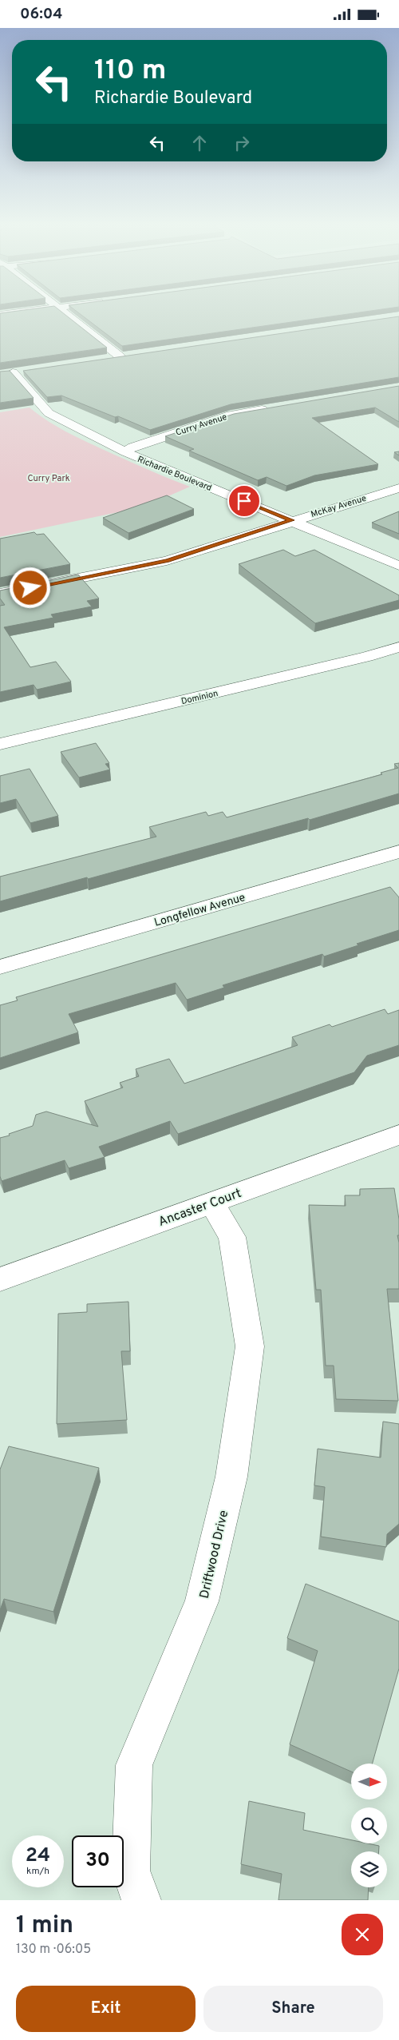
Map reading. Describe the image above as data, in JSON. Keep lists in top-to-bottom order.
{
  "streets": {
    "street": [
      "Curry Avenue",
      "Richardie Boulevard",
      "McKay Avenue",
      "Dominion",
      "Longfellow Avenue",
      "Ancaster Court",
      "Driftwood Drive"
    ]
  },
  "crossings": [
    ["Curry Avenue", "Richardie Boulevard"],
    ["Richardie Boulevard", "McKay Avenue"],
    ["Ancaster Court", "Driftwood Drive"]
  ],
  "parks": ["Curry Park"],
  "north": "right",
  "page": {
    "status": "06:04",
    "turn": ["110 m", "Richardie Boulevard"],
    "speed": "24 km/h",
    "limit": "30",
    "heading": ["1 min", "130 m · 06:05"],
    "buttons": ["Exit", "Share"]
  }
}
